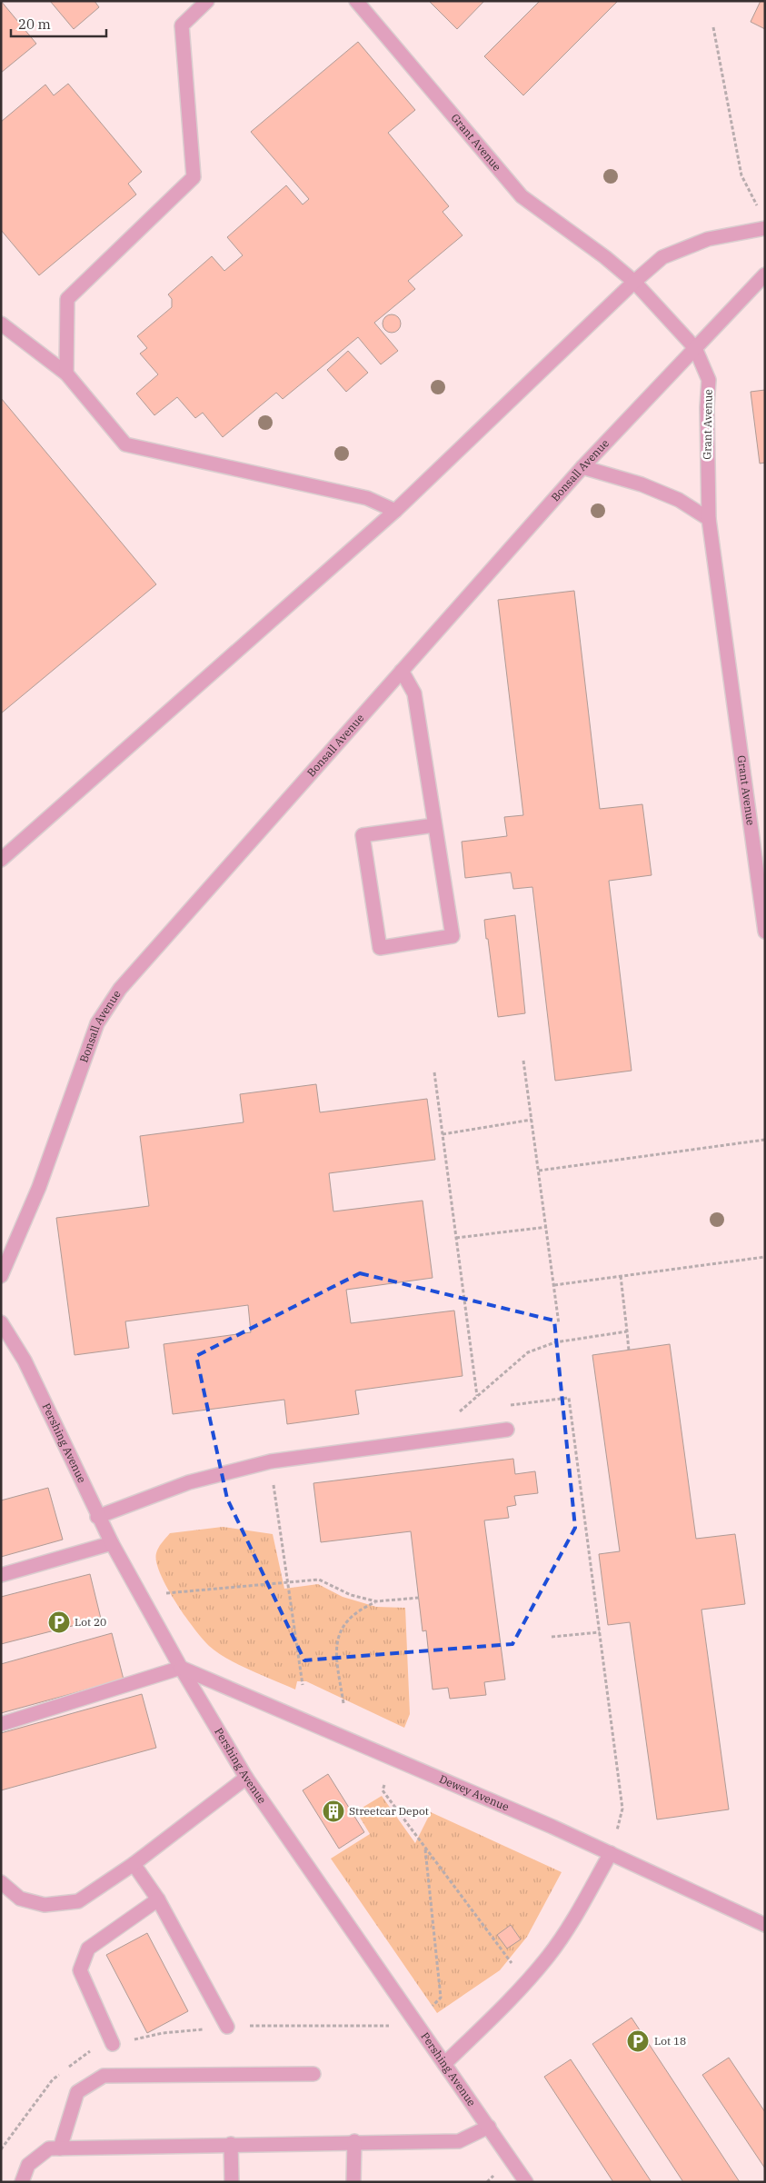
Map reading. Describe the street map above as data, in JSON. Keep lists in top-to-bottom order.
{
  "streets": {
    "street": [
      "Grant Avenue",
      "Bonsall Avenue",
      "Pershing Avenue",
      "Dewey Avenue"
    ]
  },
  "crossings": [
    ["Grant Avenue", "Bonsall Avenue"],
    ["Pershing Avenue", "Dewey Avenue"]
  ],
  "places": {
    "parking": ["Lot 20", "Lot 18"],
    "building": ["Streetcar Depot"]
  },
  "scale_bar": "20 m"
}
